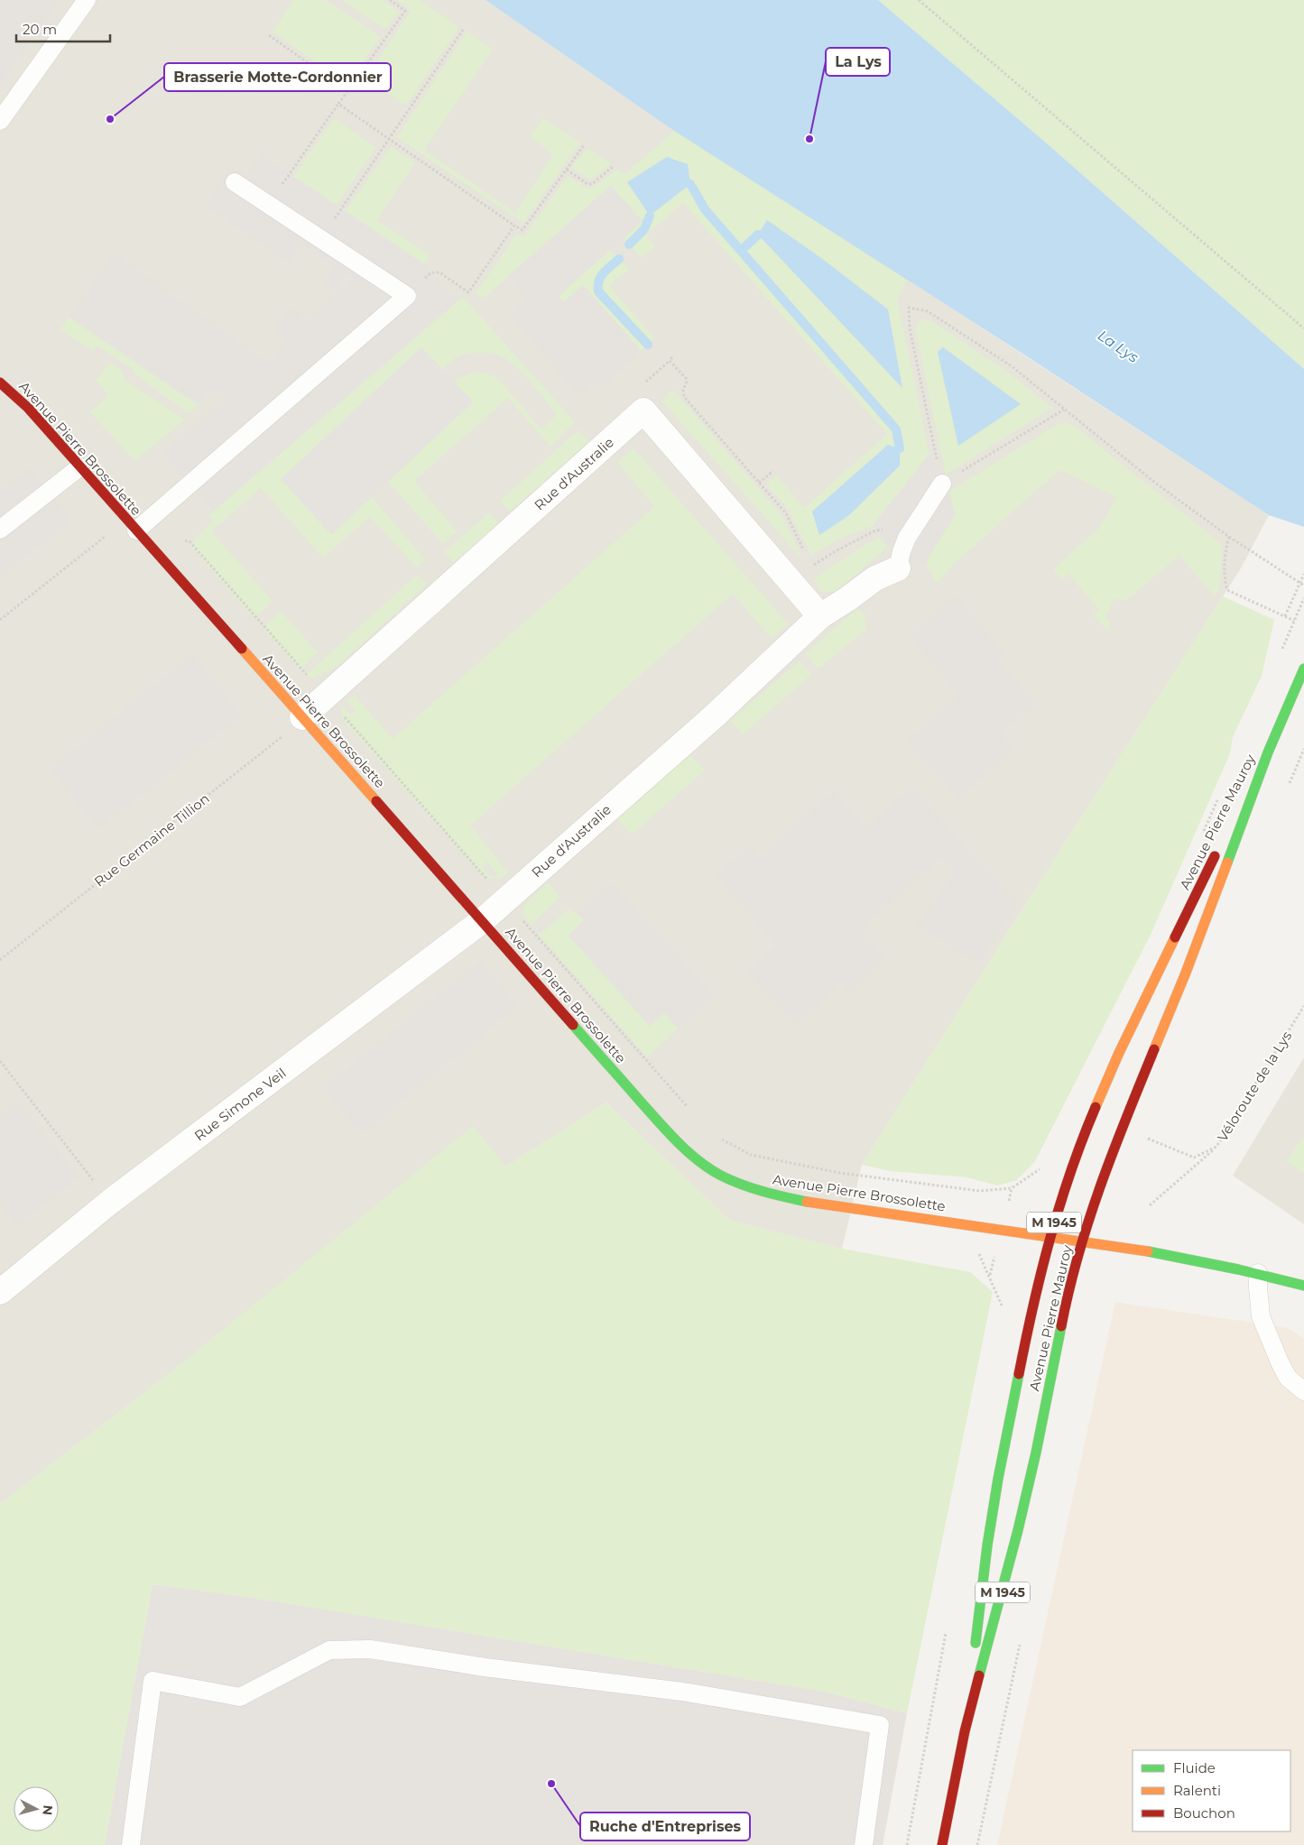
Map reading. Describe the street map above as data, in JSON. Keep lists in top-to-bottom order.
{
  "streets": {
    "main road": ["Avenue Pierre Brossolette", "Avenue Pierre Mauroy", "M 1945"],
    "street": ["Rue d'Australie", "Rue Simone Veil"],
    "path": ["Rue Germaine Tillion", "Véloroute de la Lys"]
  },
  "crossings": [
    ["Avenue Pierre Brossolette", "Rue d'Australie"],
    ["Avenue Pierre Brossolette", "Avenue Pierre Mauroy"],
    ["Avenue Pierre Brossolette", "Rue Germaine Tillion"],
    ["Avenue Pierre Brossolette", "Rue Simone Veil"],
    ["Rue d'Australie", "Rue Germaine Tillion"],
    ["Rue d'Australie", "Rue Simone Veil"],
    ["Avenue Pierre Mauroy", "M 1945"]
  ],
  "water": ["La Lys"],
  "places": ["Brasserie Motte-Cordonnier", "La Lys", "Ruche d'Entreprises"],
  "legend": ["Fluide", "Ralenti", "Bouchon"],
  "scale_bar": "20 m",
  "north": "right"
}
